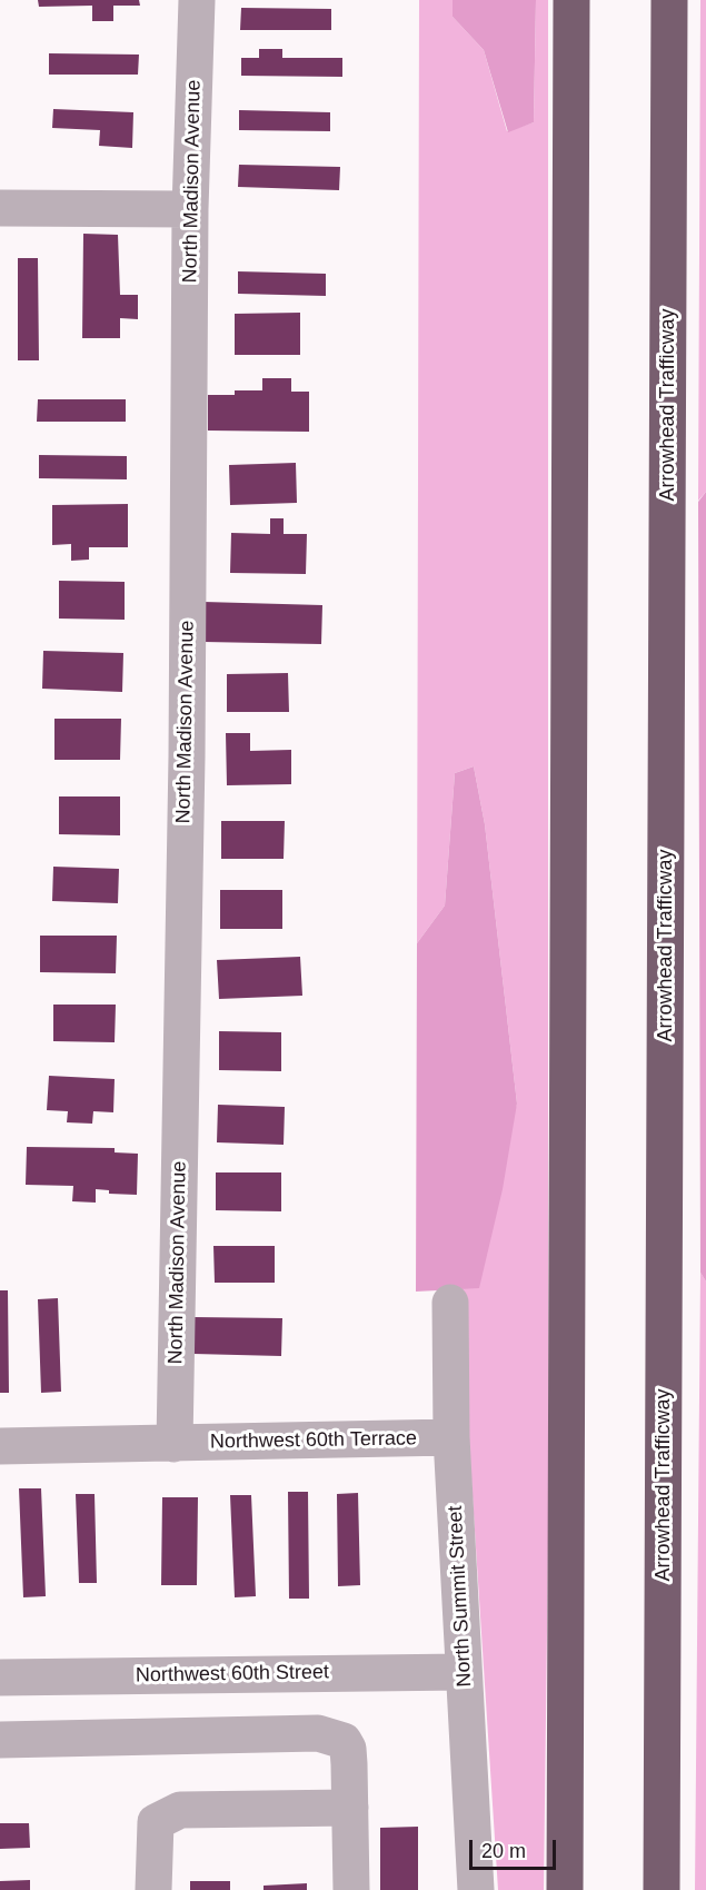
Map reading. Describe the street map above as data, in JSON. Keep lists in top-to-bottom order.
{
  "streets": {
    "highway": ["Arrowhead Trafficway"],
    "street": [
      "North Madison Avenue",
      "Northwest 60th Terrace",
      "North Summit Street",
      "Northwest 60th Street"
    ]
  },
  "crossings": [
    ["North Madison Avenue", "Northwest 60th Terrace"],
    ["Northwest 60th Terrace", "North Summit Street"],
    ["North Summit Street", "Northwest 60th Street"]
  ],
  "scale_bar": "20 m"
}
